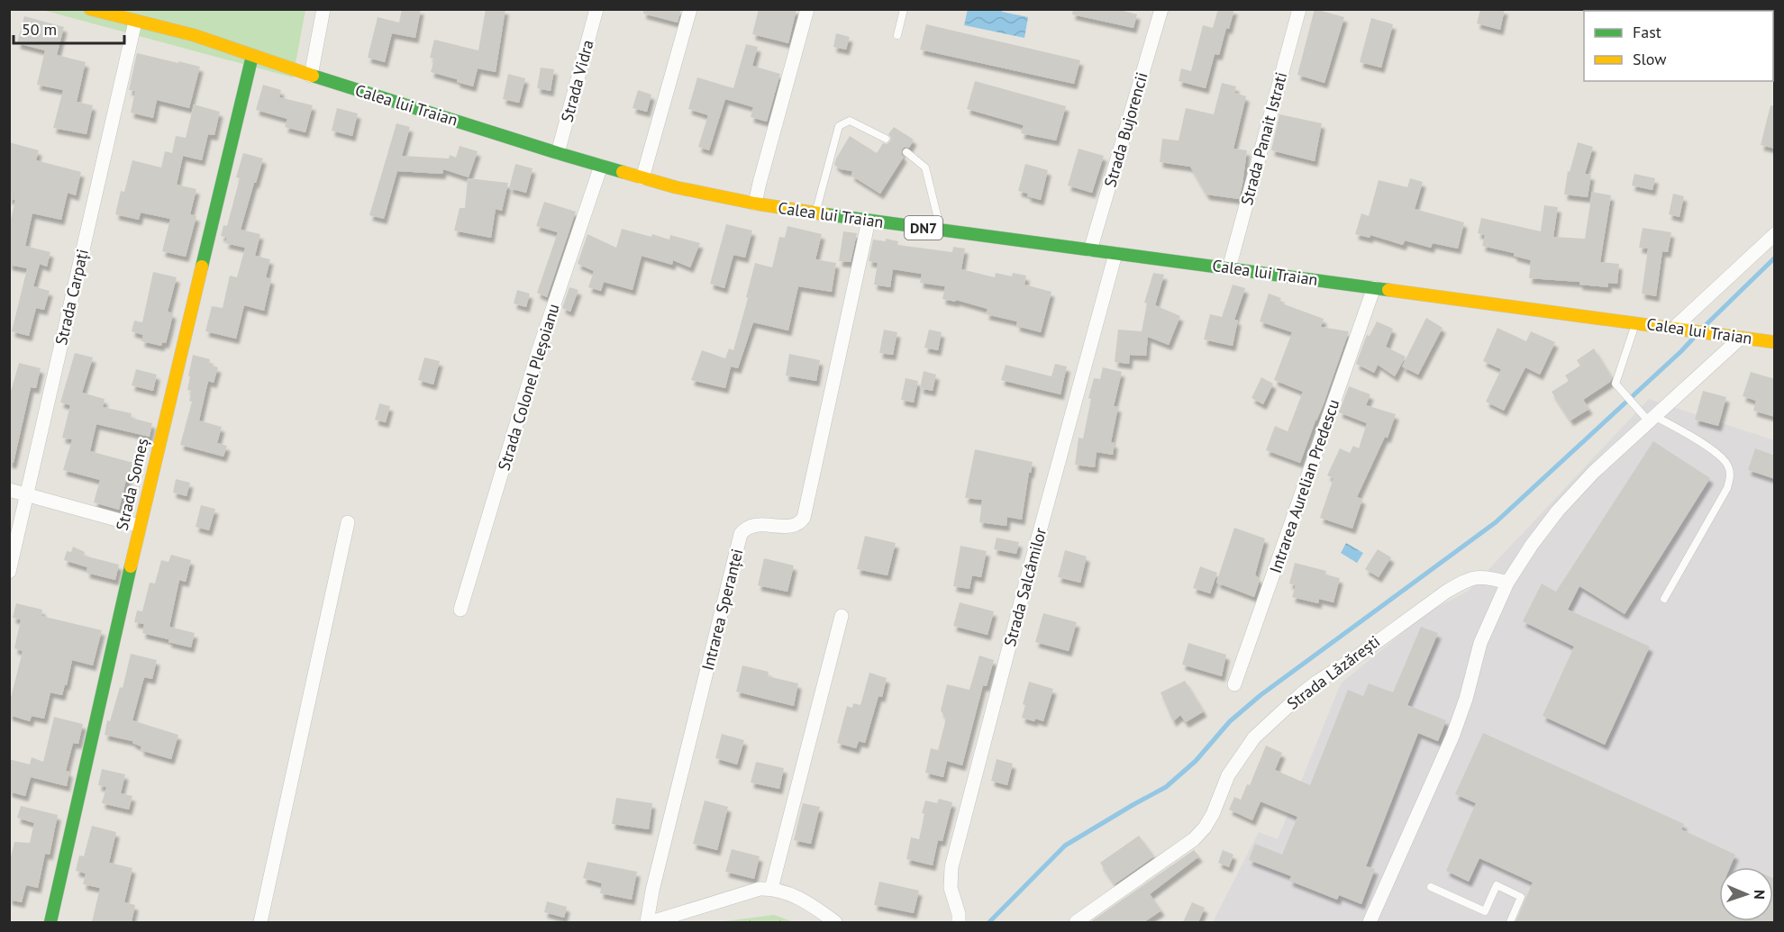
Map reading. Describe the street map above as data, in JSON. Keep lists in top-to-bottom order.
{
  "streets": {
    "main road": ["Calea lui Traian", "DN7", "Strada Someș"],
    "street": [
      "Strada Vidra",
      "Strada Bujorencii",
      "Strada Panait Istrati",
      "Strada Carpați",
      "Strada Colonel Pleșoianu",
      "Intrarea Aurelian Predescu",
      "Strada Salcâmilor",
      "Intrarea Speranței",
      "Strada Lăzărești"
    ]
  },
  "crossings": [
    ["Strada Vidra", "Calea lui Traian"],
    ["Calea lui Traian", "Strada Bujorencii"],
    ["Calea lui Traian", "Strada Panait Istrati"],
    ["Calea lui Traian", "DN7"],
    ["Calea lui Traian", "Strada Carpați"],
    ["Calea lui Traian", "Strada Colonel Pleșoianu"],
    ["Calea lui Traian", "Strada Someș"],
    ["Calea lui Traian", "Intrarea Aurelian Predescu"],
    ["Calea lui Traian", "Strada Salcâmilor"],
    ["Calea lui Traian", "Intrarea Speranței"]
  ],
  "legend": ["Fast", "Slow"],
  "scale_bar": "50 m",
  "north": "right"
}
